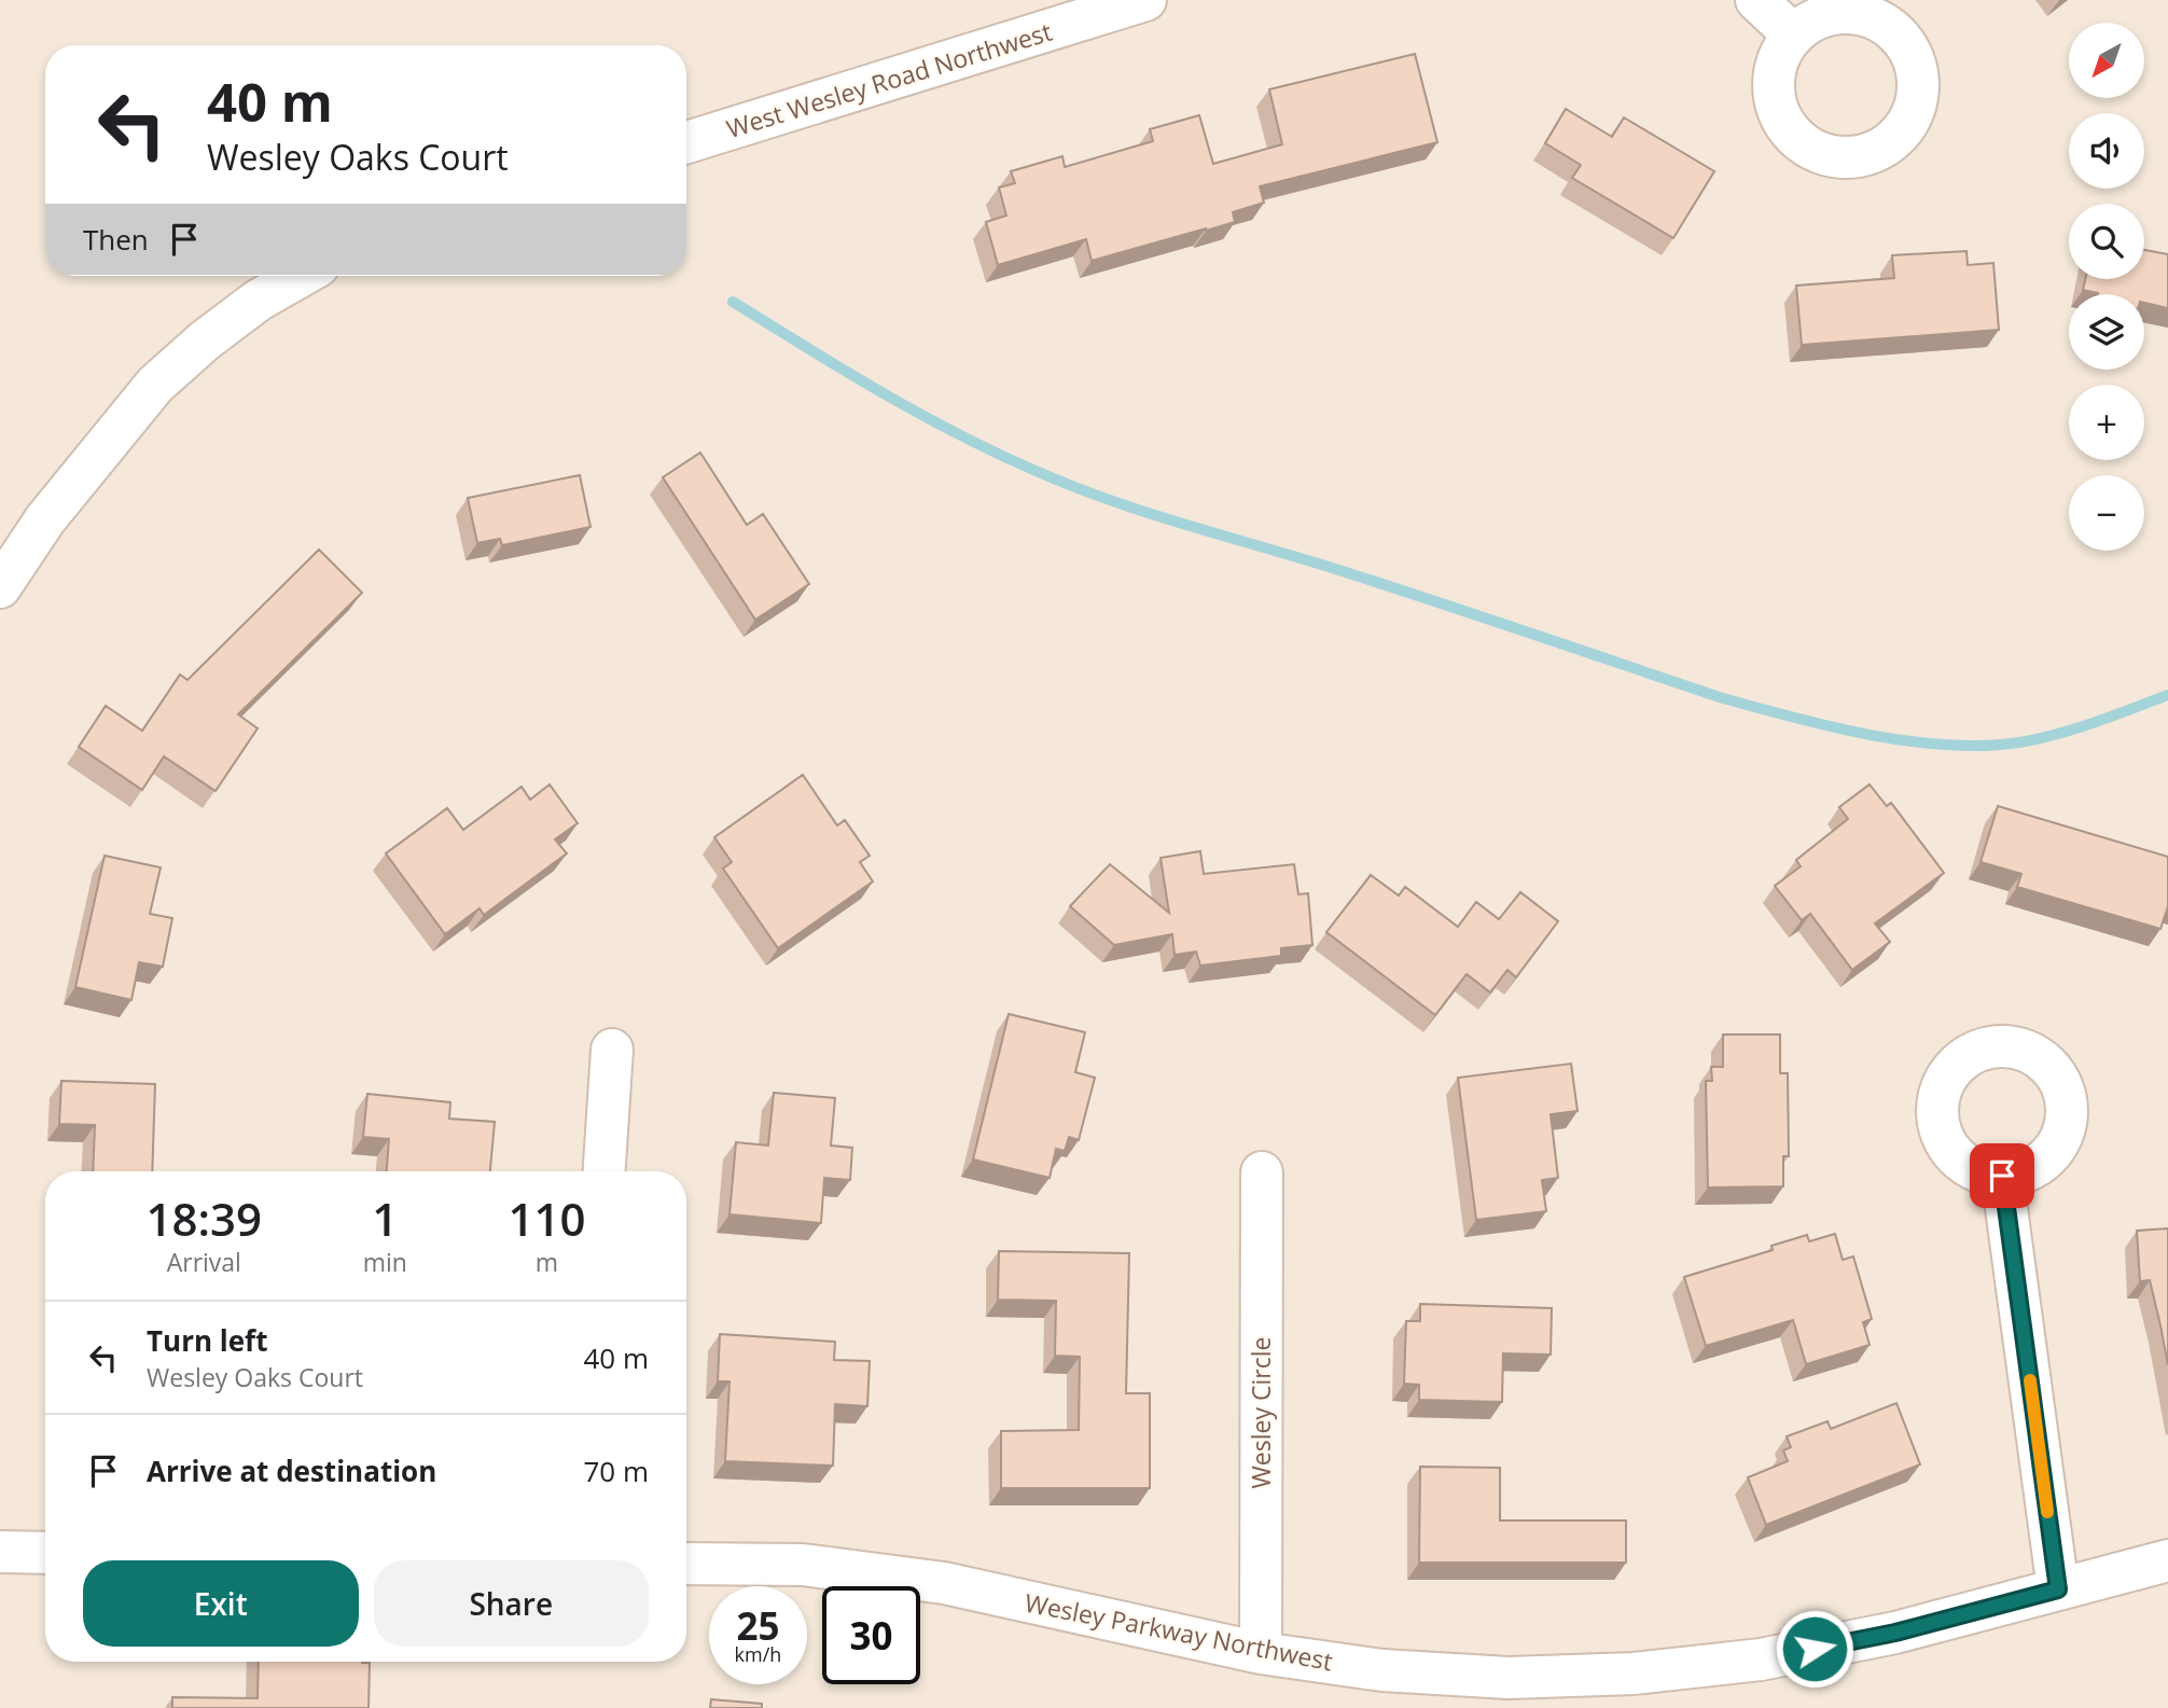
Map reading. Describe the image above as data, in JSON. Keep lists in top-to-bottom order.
{
  "streets": {
    "street": ["West Wesley Road Northwest", "Wesley Circle", "Wesley Parkway Northwest"]
  },
  "crossings": [
    ["Wesley Circle", "Wesley Parkway Northwest"]
  ],
  "north": "bottom left",
  "page": {
    "map_buttons": ["+", "−"],
    "turn": ["40 m", "Wesley Oaks Court"],
    "then": "Then",
    "eta": [
      "18:39",
      "Arrival",
      "1",
      "min",
      "110",
      "m"
    ],
    "list": [
      {
        "name": "Turn left",
        "note": "Wesley Oaks Court",
        "value": "40 m"
      },
      {
        "name": "Arrive at destination",
        "value": "70 m"
      }
    ],
    "buttons": ["Exit", "Share"],
    "speed": "25 km/h",
    "limit": "30"
  }
}
